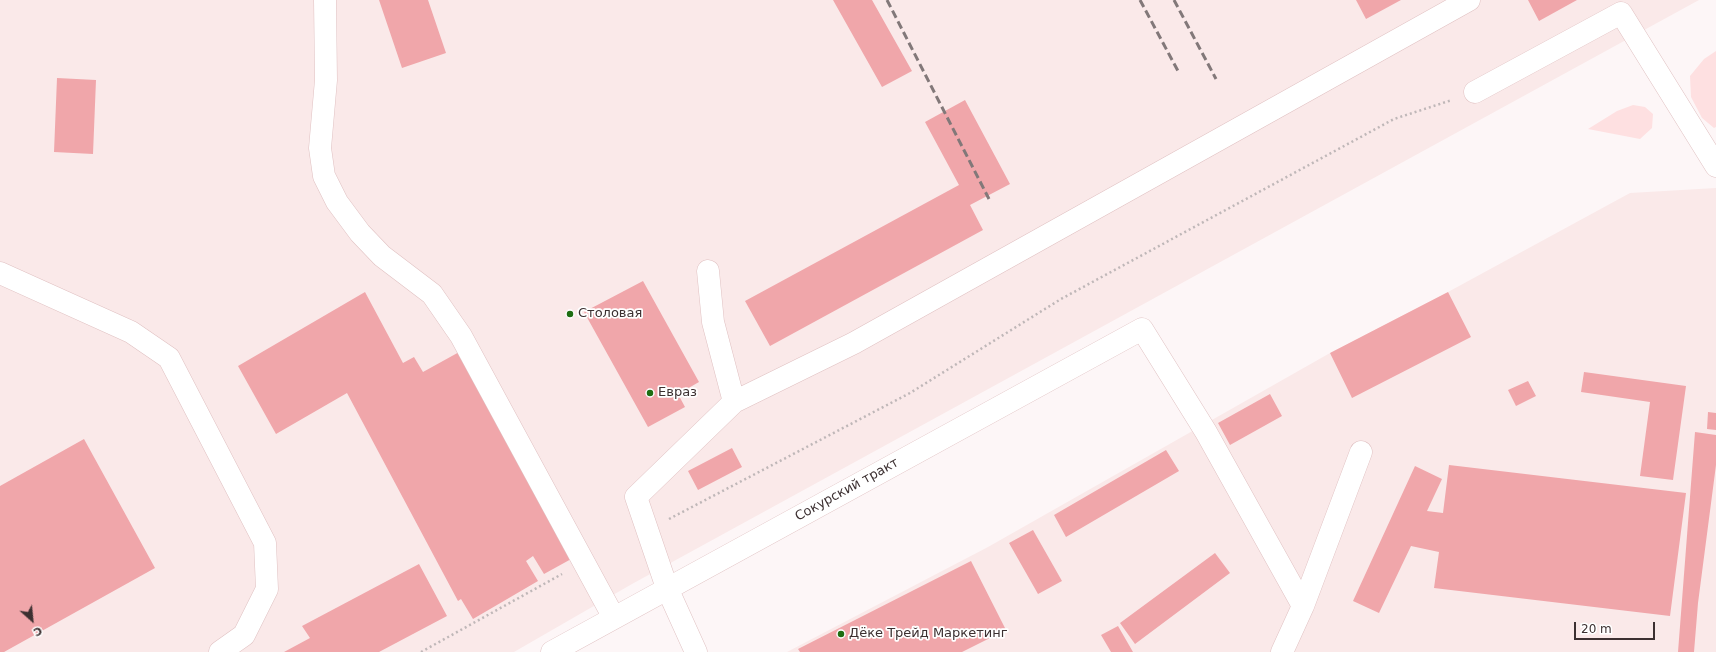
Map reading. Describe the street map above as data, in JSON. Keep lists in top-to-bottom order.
{
  "streets": {
    "street": ["Сокурский тракт"]
  },
  "places": ["Cтоловая", "Евраз", "Дёке Трейд Маркетинг"],
  "scale_bar": "20 m",
  "north": "bottom right"
}
